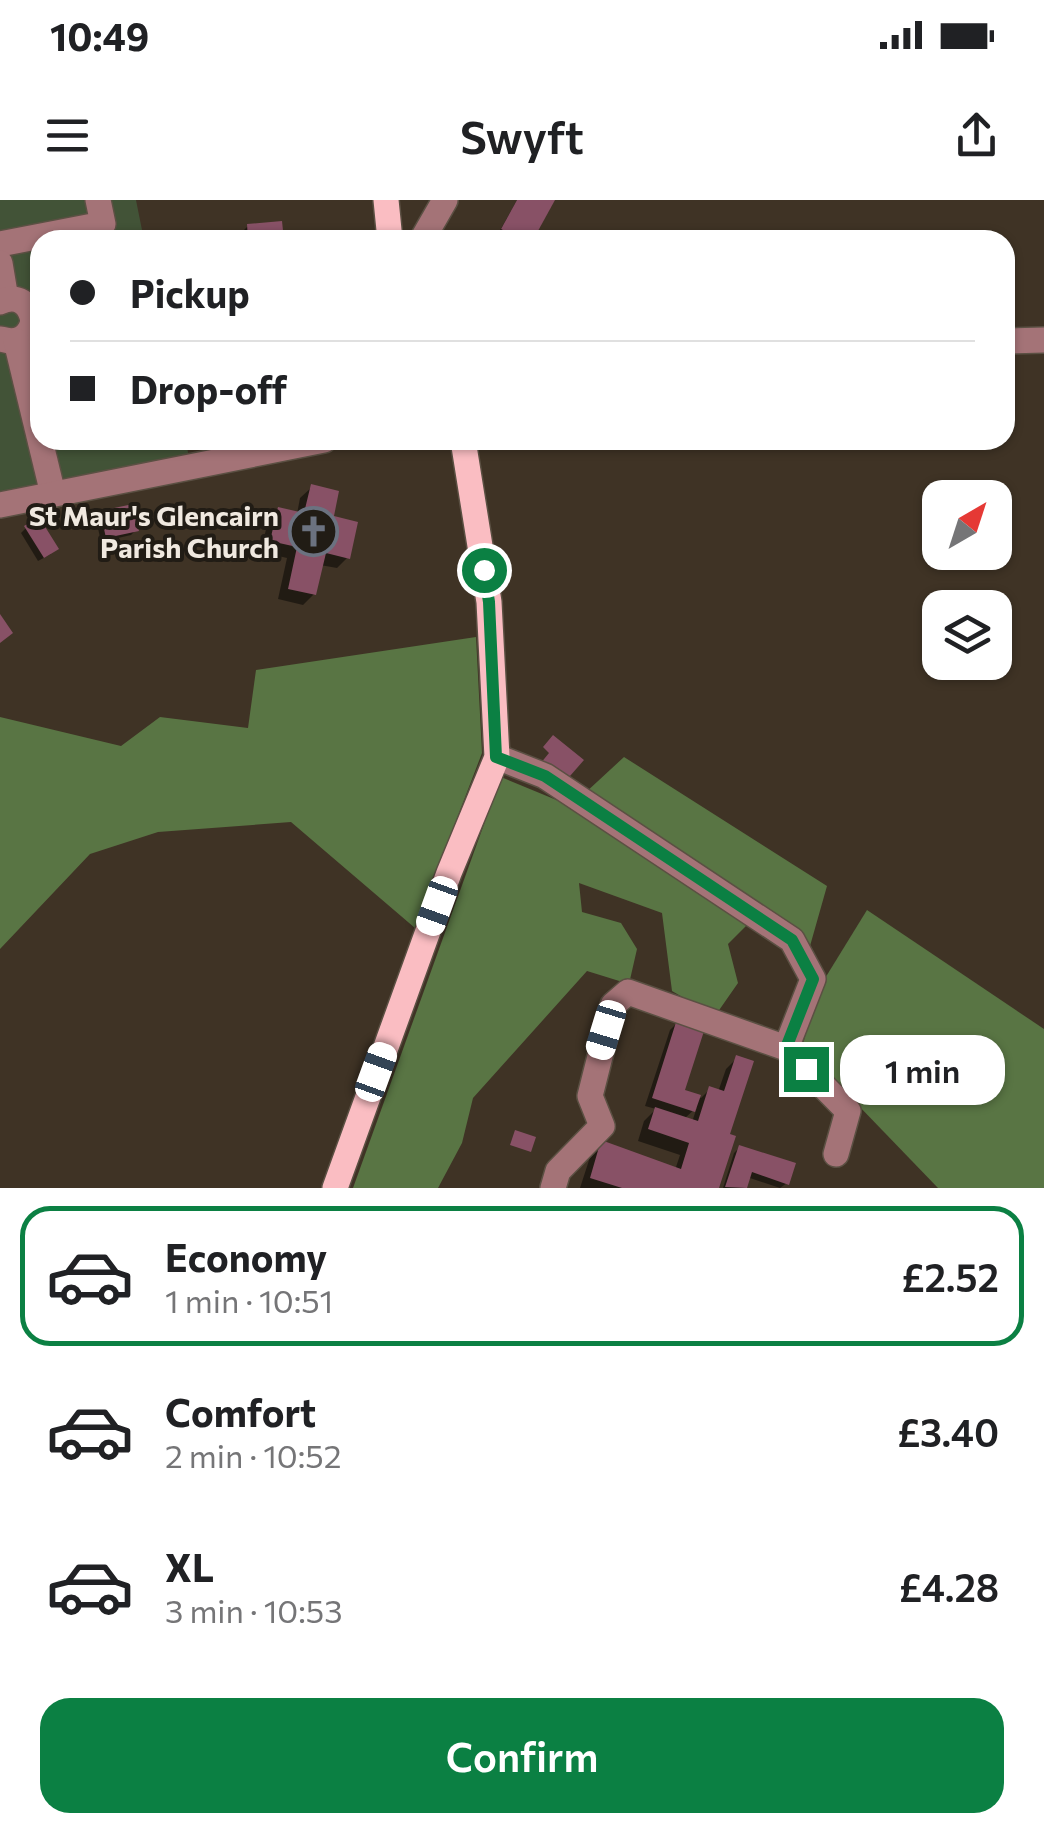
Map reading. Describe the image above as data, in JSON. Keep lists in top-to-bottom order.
{
  "places": {
    "church": ["St Maur's Glencairn Parish Church"]
  },
  "north": "top right",
  "page": {
    "status": "10:49",
    "header": "Swyft",
    "banner": ["Pickup", "Drop-off"],
    "bubble": "1 min",
    "list": [
      {
        "name": "Economy",
        "note": "1 min · 10:51",
        "value": "£2.52"
      },
      {
        "name": "Comfort",
        "note": "2 min · 10:52",
        "value": "£3.40"
      },
      {
        "name": "XL",
        "note": "3 min · 10:53",
        "value": "£4.28"
      }
    ],
    "buttons": "Confirm"
  }
}
